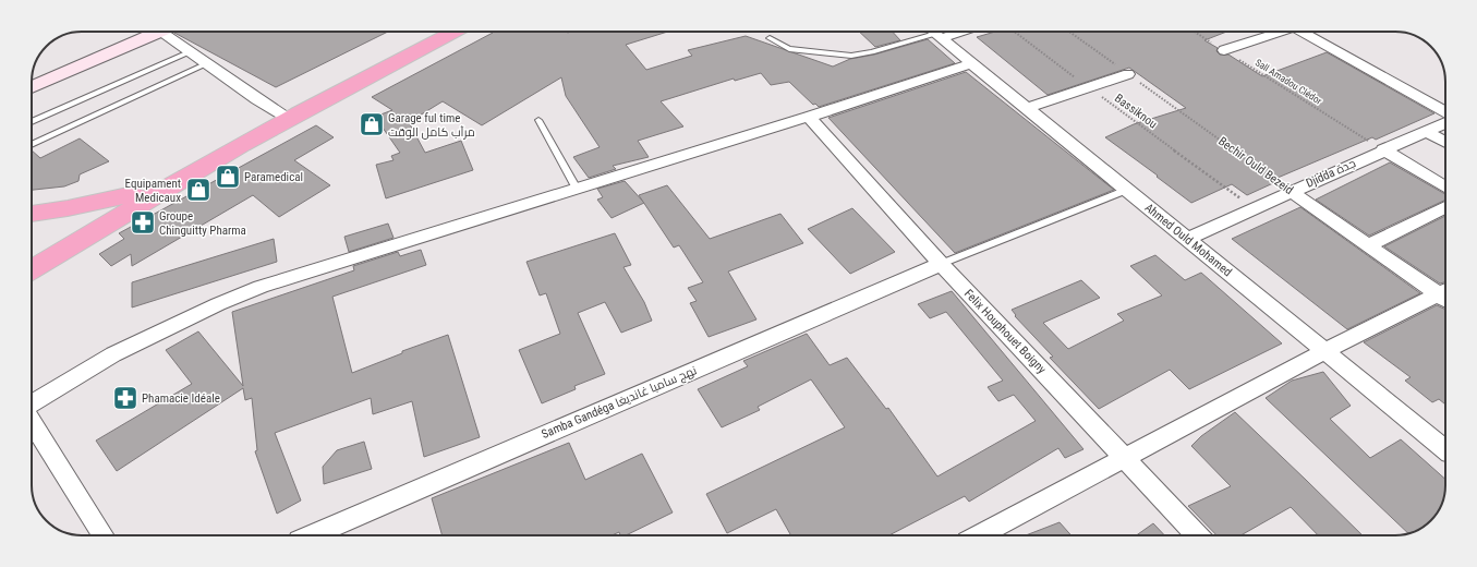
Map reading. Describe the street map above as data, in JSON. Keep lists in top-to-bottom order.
{
  "streets": {
    "street": [
      "Bechir Ould Bezeid",
      "Djidda جدة",
      "Ahmed Ould Mohamed",
      "Felix Houphouet Boigny",
      "Samba Gandéga نهج سامبا غانديغا"
    ],
    "path": ["Sall Amadou Clédor", "Bassiknou"]
  },
  "crossings": [
    ["Sall Amadou Clédor", "Djidda جدة"],
    ["Bassiknou", "Djidda جدة"],
    ["Bechir Ould Bezeid", "Djidda جدة"],
    ["Djidda جدة", "Ahmed Ould Mohamed"],
    ["Felix Houphouet Boigny", "Samba Gandéga نهج سامبا غانديغا"]
  ],
  "places": {
    "shop": ["Garage ful time مرآب كامل الوقت", "Paramedical", "Equipament Medicaux"],
    "pharmacy": ["Groupe Chinguitty Pharma", "Phamacie Idéale"]
  }
}
